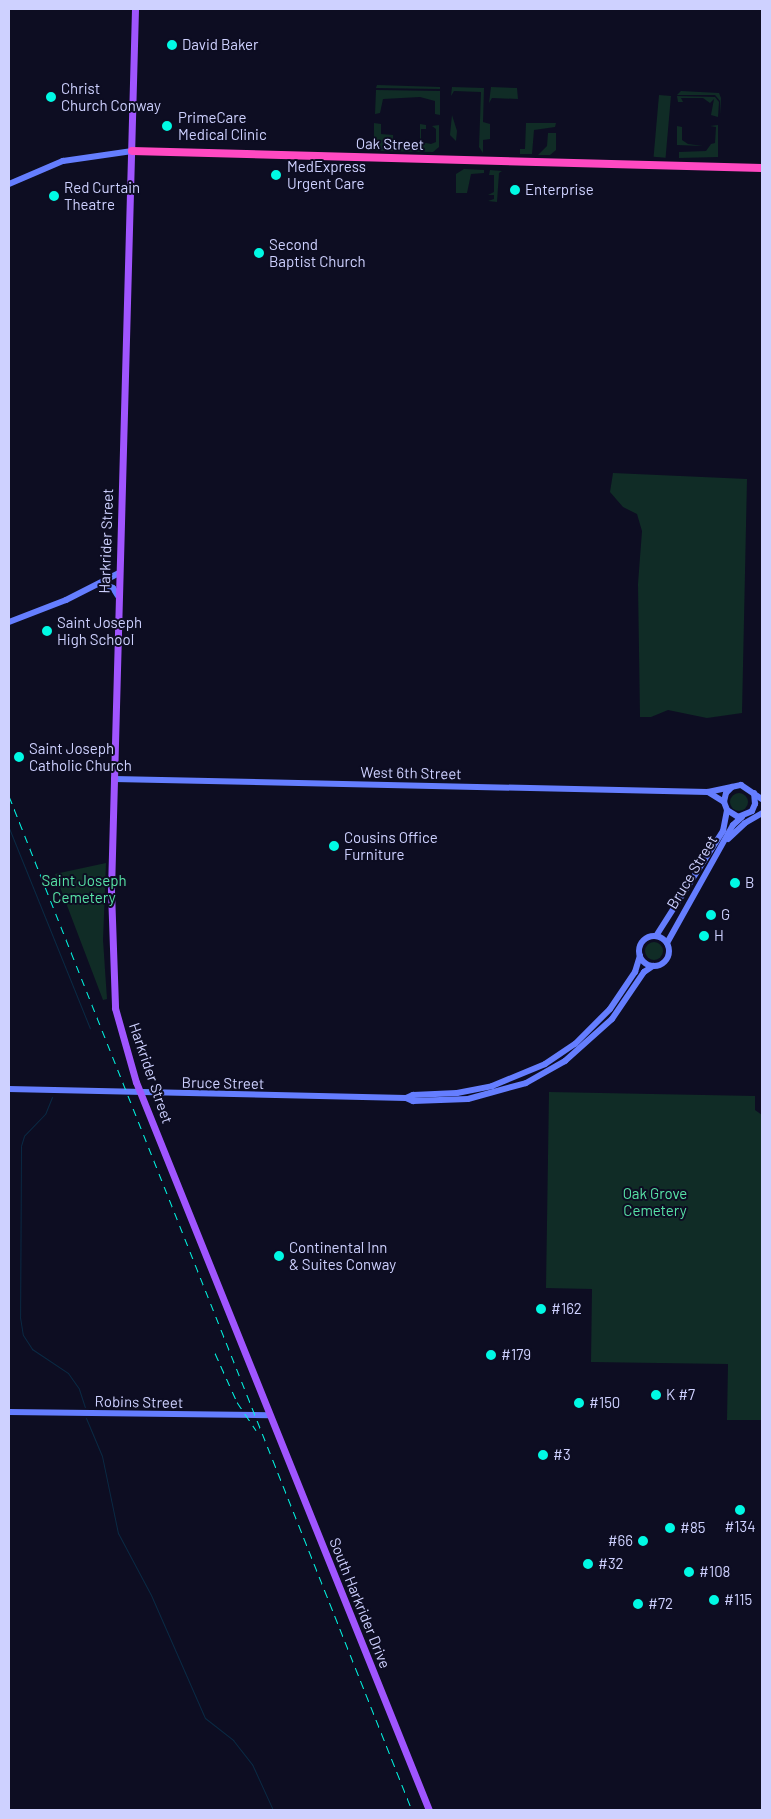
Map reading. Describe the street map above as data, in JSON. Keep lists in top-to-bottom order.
{
  "streets": {
    "highway": ["Oak Street"],
    "main road": ["Harkrider Street", "South Harkrider Drive"],
    "street": ["West 6th Street", "Bruce Street", "Robins Street"]
  },
  "crossings": [
    ["Oak Street", "Harkrider Street"],
    ["Harkrider Street", "West 6th Street"],
    ["Harkrider Street", "Bruce Street"],
    ["Harkrider Street", "South Harkrider Drive"],
    ["West 6th Street", "Bruce Street"],
    ["Robins Street", "South Harkrider Drive"]
  ],
  "parks": ["Saint Joseph Cemetery", "Oak Grove Cemetery"],
  "places": [
    "David Baker",
    "Christ Church Conway",
    "PrimeCare Medical Clinic",
    "MedExpress Urgent Care",
    "Enterprise",
    "Red Curtain Theatre",
    "Second Baptist Church",
    "Saint Joseph High School",
    "Saint Joseph Catholic Church",
    "Cousins Office Furniture",
    "B",
    "G",
    "H",
    "Continental Inn & Suites Conway",
    "#162",
    "#179",
    "K #7",
    "#150",
    "#3",
    "#134",
    "#85",
    "#66",
    "#32",
    "#108",
    "#115",
    "#72"
  ]
}
